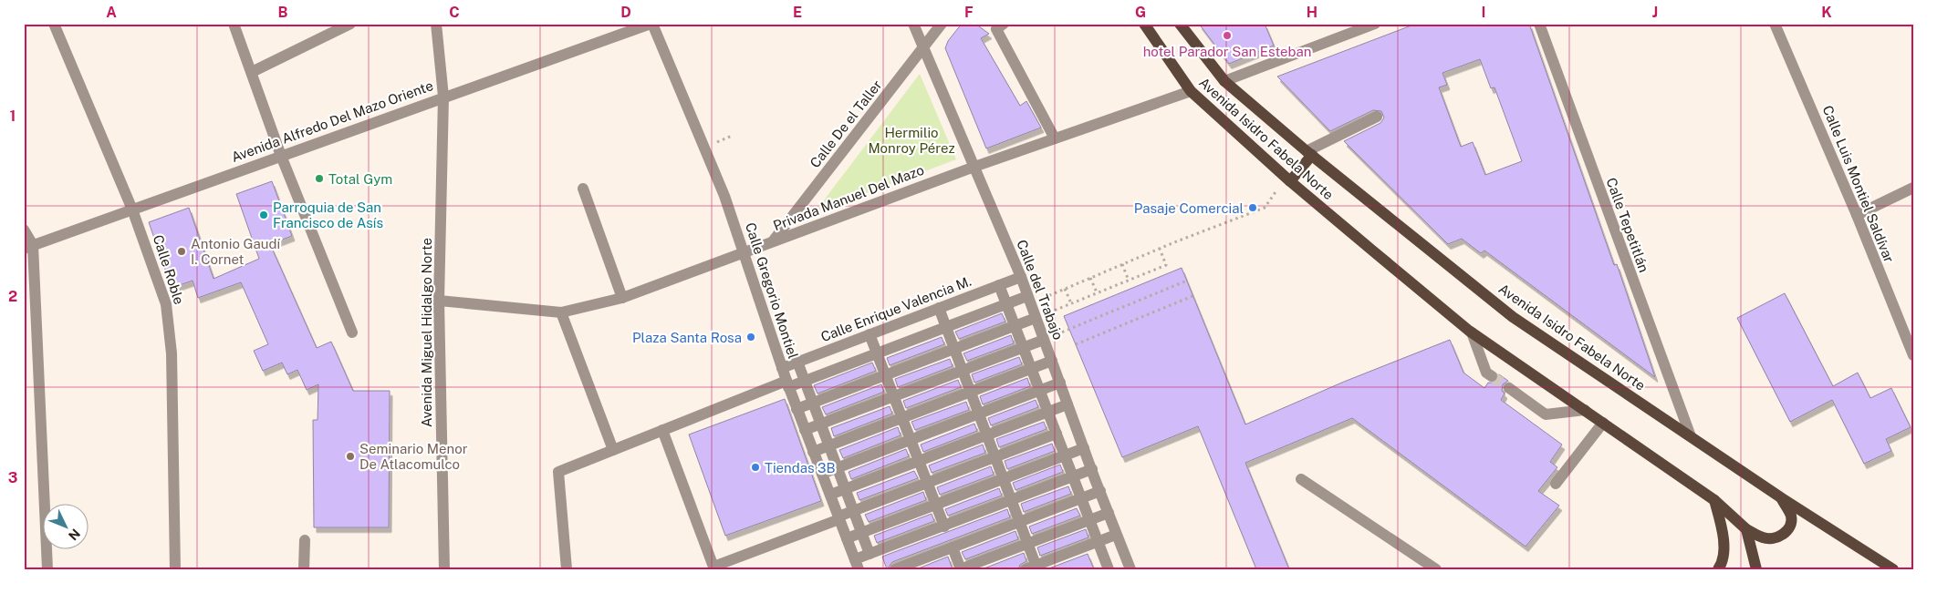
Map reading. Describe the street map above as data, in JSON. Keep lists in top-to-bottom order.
{
  "streets": {
    "main road": ["Avenida Isidro Fabela Norte"],
    "street": [
      "Avenida Alfredo Del Mazo Oriente",
      "Calle De el Taller",
      "Calle Luis Montiel Saldívar",
      "Privada Manuel Del Mazo",
      "Calle Tepetitlán",
      "Calle Roble",
      "Calle del Trabajo",
      "Calle Gregorio Montiel",
      "Calle Enrique Valencia M.",
      "Avenida Miguel Hidalgo Norte"
    ]
  },
  "crossings": [
    ["Avenida Alfredo Del Mazo Oriente", "Calle Roble"],
    ["Avenida Alfredo Del Mazo Oriente", "Calle Gregorio Montiel"],
    ["Avenida Alfredo Del Mazo Oriente", "Avenida Miguel Hidalgo Norte"],
    ["Calle De el Taller", "Privada Manuel Del Mazo"],
    ["Calle De el Taller", "Calle del Trabajo"],
    ["Avenida Isidro Fabela Norte", "Privada Manuel Del Mazo"],
    ["Avenida Isidro Fabela Norte", "Calle Tepetitlán"],
    ["Privada Manuel Del Mazo", "Calle del Trabajo"],
    ["Privada Manuel Del Mazo", "Calle Gregorio Montiel"],
    ["Privada Manuel Del Mazo", "Avenida Miguel Hidalgo Norte"],
    ["Calle del Trabajo", "Calle Enrique Valencia M."],
    ["Calle Gregorio Montiel", "Calle Enrique Valencia M."]
  ],
  "parks": ["Hermilio Monroy Pérez"],
  "places": [
    "hotel Parador San Esteban",
    "Total Gym",
    "Pasaje Comercial",
    "Parroquia de San Francisco de Asís",
    "Antonio Gaudí I. Cornet",
    "Plaza Santa Rosa",
    "Seminario Menor De Atlacomulco",
    "Tiendas 3B"
  ],
  "north": "bottom right",
  "grid": {
    "columns": [
      "A",
      "B",
      "C",
      "D",
      "E",
      "F",
      "G",
      "H",
      "I",
      "J",
      "K"
    ],
    "rows": ["1", "2", "3"]
  }
}
